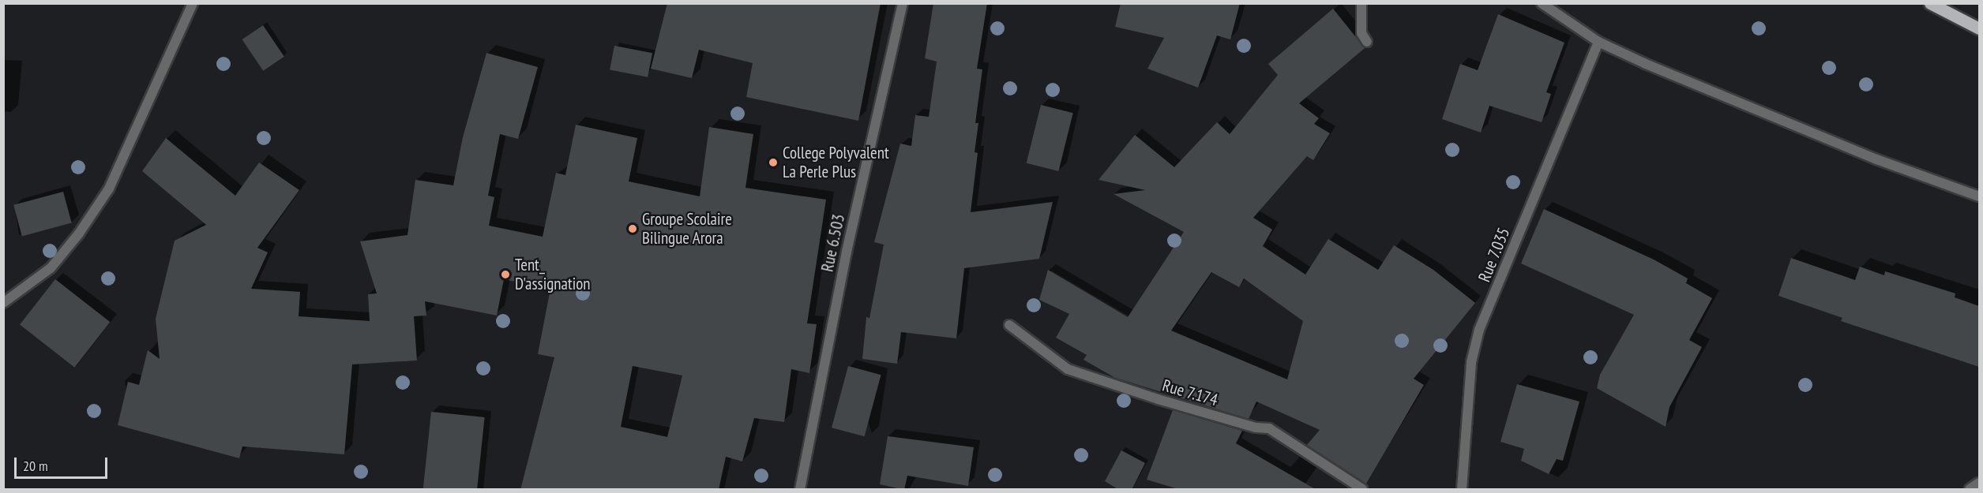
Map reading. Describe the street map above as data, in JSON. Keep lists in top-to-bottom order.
{
  "streets": {
    "street": ["Rue 6.503", "Rue 7.035", "Rue 7.174"]
  },
  "places": ["College Polyvalent La Perle Plus", "Groupe Scolaire Bilingue Arora", "Tent_ D'assignation"],
  "scale_bar": "20 m"
}
